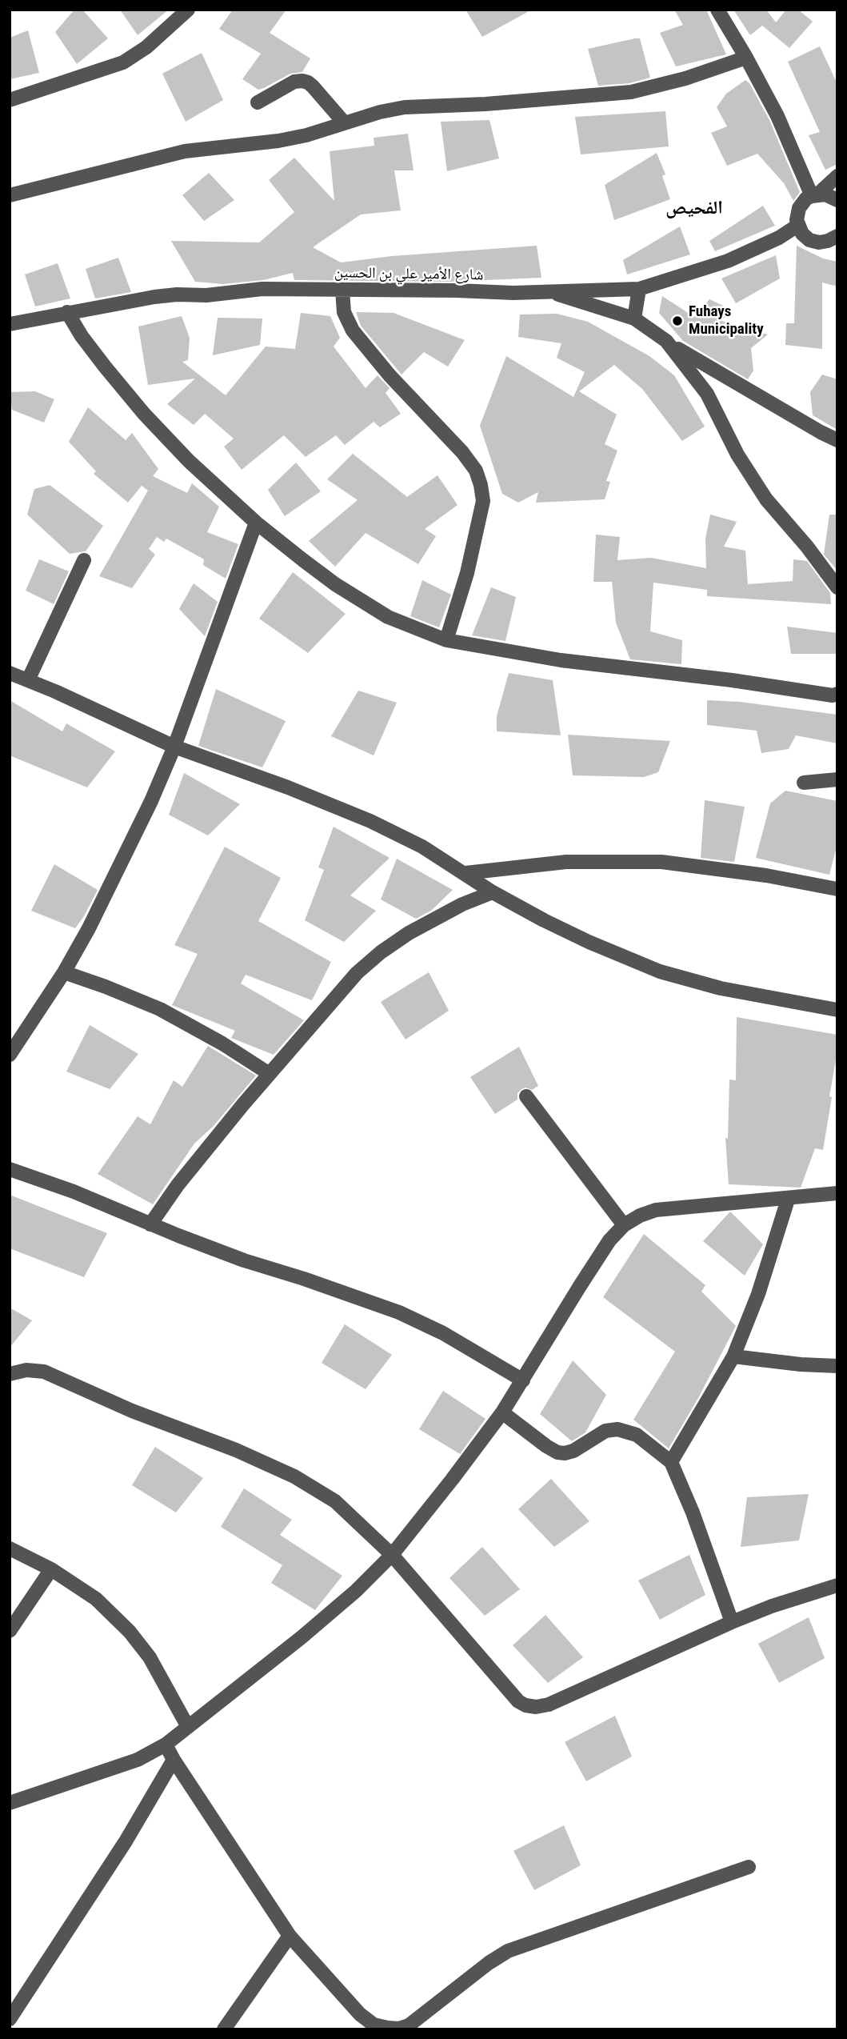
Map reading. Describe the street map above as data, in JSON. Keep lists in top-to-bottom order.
{
  "streets": {
    "street": ["شارع الأمير علي بن الحسين"]
  },
  "districts": ["الفحيص"],
  "places": ["Fuhays Municipality"]
}
